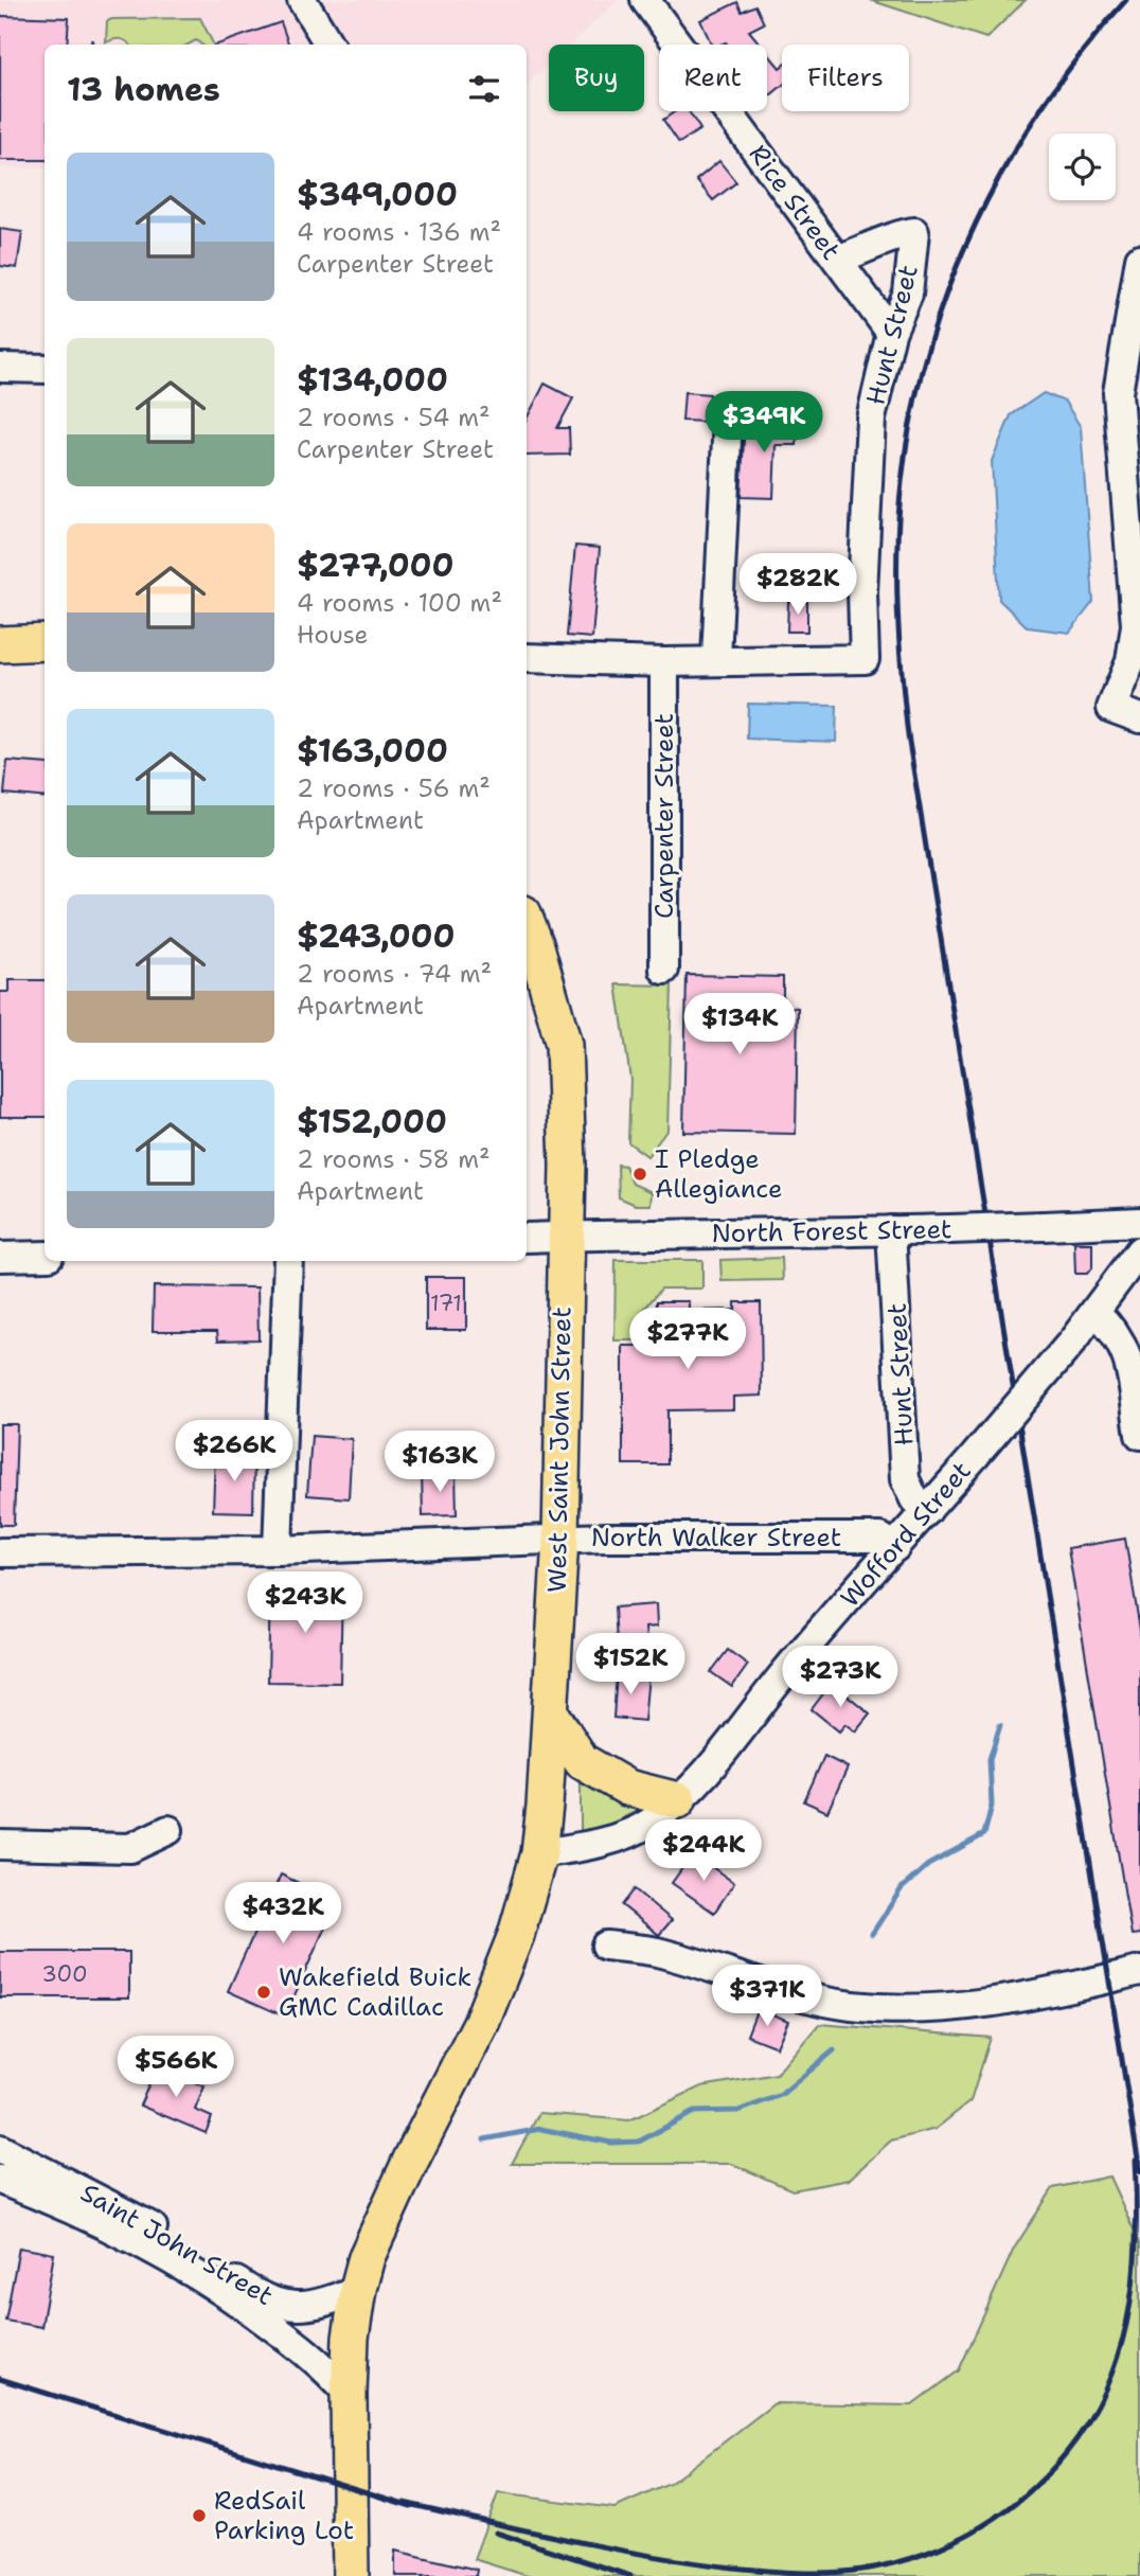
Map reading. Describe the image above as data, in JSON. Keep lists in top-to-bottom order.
{
  "streets": {
    "main road": ["West Saint John Street"],
    "street": [
      "Rice Street",
      "Hunt Street",
      "Carpenter Street",
      "North Forest Street",
      "Wofford Street",
      "North Walker Street",
      "Saint John Street"
    ]
  },
  "crossings": [
    ["Rice Street", "Hunt Street"],
    ["Hunt Street", "North Forest Street"],
    ["Hunt Street", "Wofford Street"],
    ["North Forest Street", "West Saint John Street"],
    ["West Saint John Street", "Wofford Street"],
    ["West Saint John Street", "North Walker Street"],
    ["West Saint John Street", "Saint John Street"],
    ["Wofford Street", "North Walker Street"]
  ],
  "places": ["I Pledge Allegiance", "Wakefield Buick GMC Cadillac", "RedSail Parking Lot"],
  "house_numbers": ["171", "300"],
  "page": {
    "chip": ["Buy", "Rent", "Filters"],
    "heading": "13 homes",
    "list": [
      {
        "name": "$349,000",
        "note": "4 rooms · 136 m² · Carpenter Street"
      },
      {
        "name": "$134,000",
        "note": "2 rooms · 54 m² · Carpenter Street"
      },
      {
        "name": "$277,000",
        "note": "4 rooms · 100 m² · House"
      },
      {
        "name": "$163,000",
        "note": "2 rooms · 56 m² · Apartment"
      },
      {
        "name": "$243,000",
        "note": "2 rooms · 74 m² · Apartment"
      },
      {
        "name": "$152,000",
        "note": "2 rooms · 58 m² · Apartment"
      }
    ],
    "price": [
      "$349K",
      "$282K",
      "$134K",
      "$277K",
      "$266K",
      "$163K",
      "$243K",
      "$152K",
      "$273K",
      "$244K",
      "$432K",
      "$371K",
      "$566K"
    ]
  }
}
